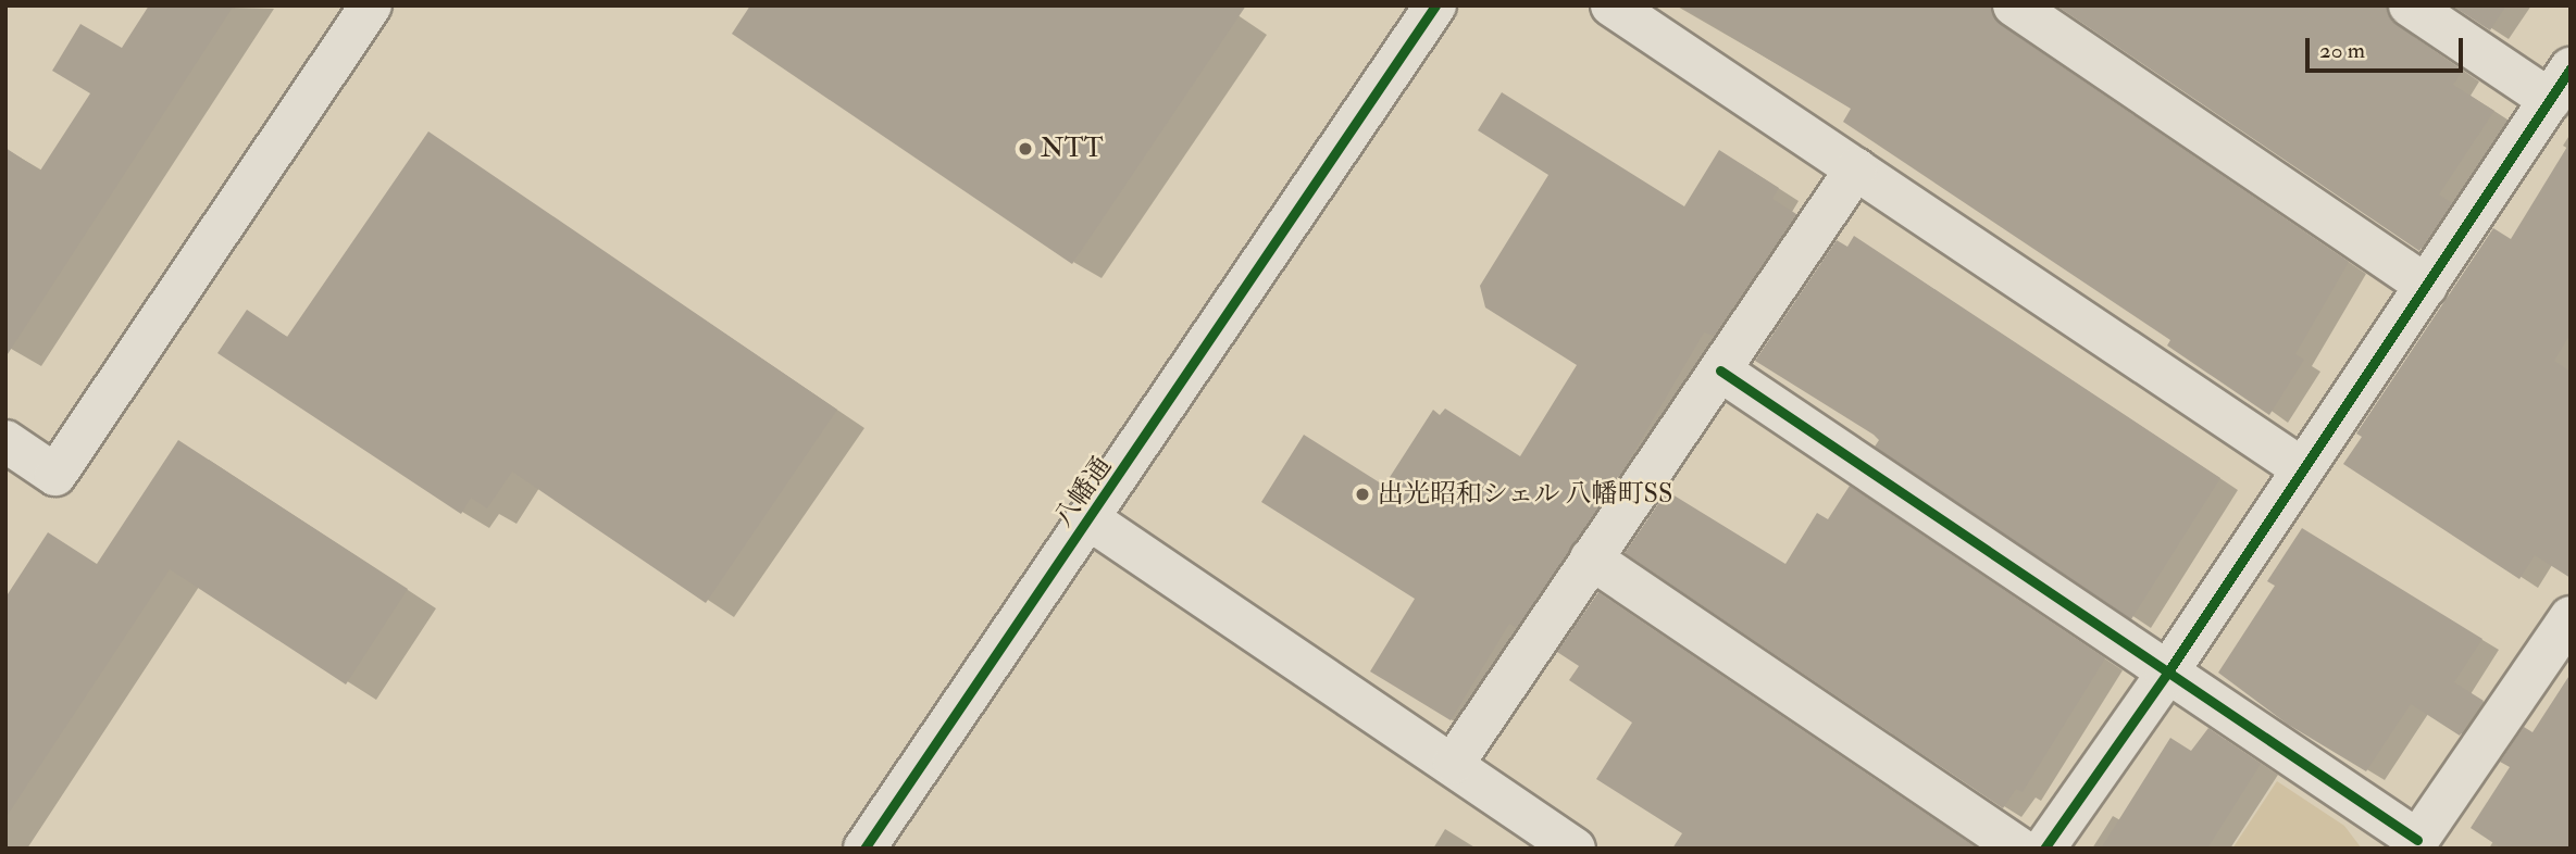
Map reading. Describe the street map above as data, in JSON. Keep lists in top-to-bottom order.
{
  "streets": {
    "street": ["八幡通"]
  },
  "places": ["NTT", "出光昭和シェル 八幡町SS"],
  "scale_bar": "20 m"
}
